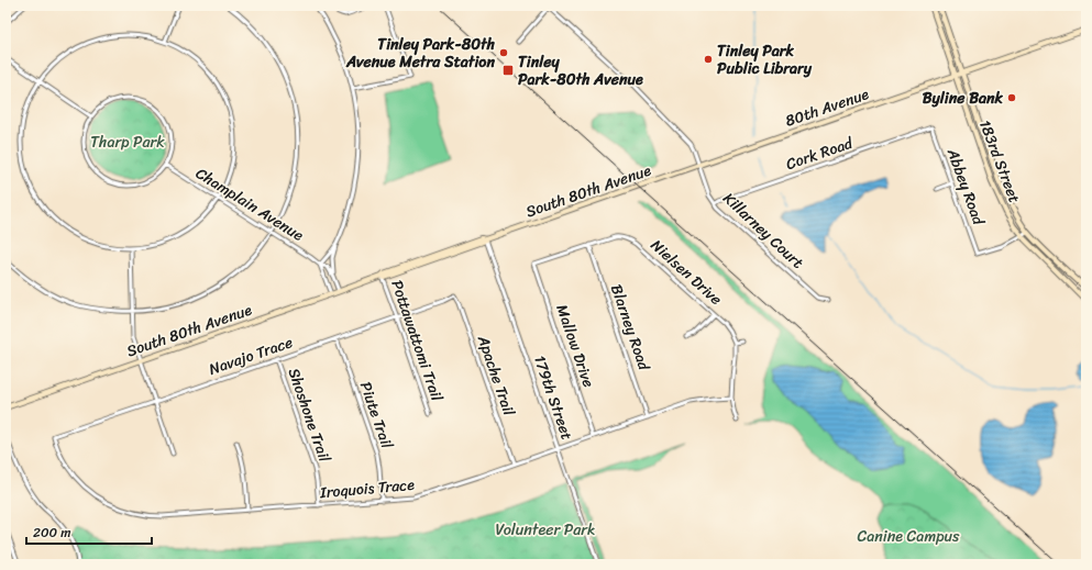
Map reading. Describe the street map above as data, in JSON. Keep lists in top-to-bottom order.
{
  "streets": {
    "street": [
      "80th Avenue",
      "Cork Road",
      "183rd Street",
      "Abbey Road",
      "South 80th Avenue",
      "Champlain Avenue",
      "Killarney Court",
      "Nielsen Drive",
      "Blarney Road",
      "Pottawattomi Trail",
      "Mallow Drive",
      "Navajo Trace",
      "Apache Trail",
      "179th Street",
      "Shoshone Trail",
      "Piute Trail",
      "Iroquois Trace"
    ]
  },
  "crossings": [
    ["80th Avenue", "183rd Street"],
    ["80th Avenue", "South 80th Avenue"],
    ["80th Avenue", "Killarney Court"],
    ["Cork Road", "Abbey Road"],
    ["Cork Road", "Killarney Court"],
    ["183rd Street", "Abbey Road"],
    ["South 80th Avenue", "Champlain Avenue"],
    ["South 80th Avenue", "Killarney Court"],
    ["South 80th Avenue", "Pottawattomi Trail"],
    ["South 80th Avenue", "179th Street"],
    ["Nielsen Drive", "Blarney Road"],
    ["Nielsen Drive", "Mallow Drive"],
    ["Blarney Road", "Iroquois Trace"],
    ["Pottawattomi Trail", "Navajo Trace"],
    ["Mallow Drive", "Iroquois Trace"],
    ["Navajo Trace", "Apache Trail"],
    ["Navajo Trace", "Shoshone Trail"],
    ["Navajo Trace", "Piute Trail"],
    ["Navajo Trace", "Iroquois Trace"],
    ["Apache Trail", "Iroquois Trace"],
    ["179th Street", "Iroquois Trace"],
    ["Shoshone Trail", "Iroquois Trace"],
    ["Piute Trail", "Iroquois Trace"]
  ],
  "parks": ["Tharp Park", "Volunteer Park", "Canine Campus"],
  "places": {
    "other": ["Tinley Park-80th Avenue Metra Station", "Tinley Park Public Library", "Byline Bank"],
    "transit": ["Tinley Park-80th Avenue"]
  },
  "scale_bar": "200 m"
}
